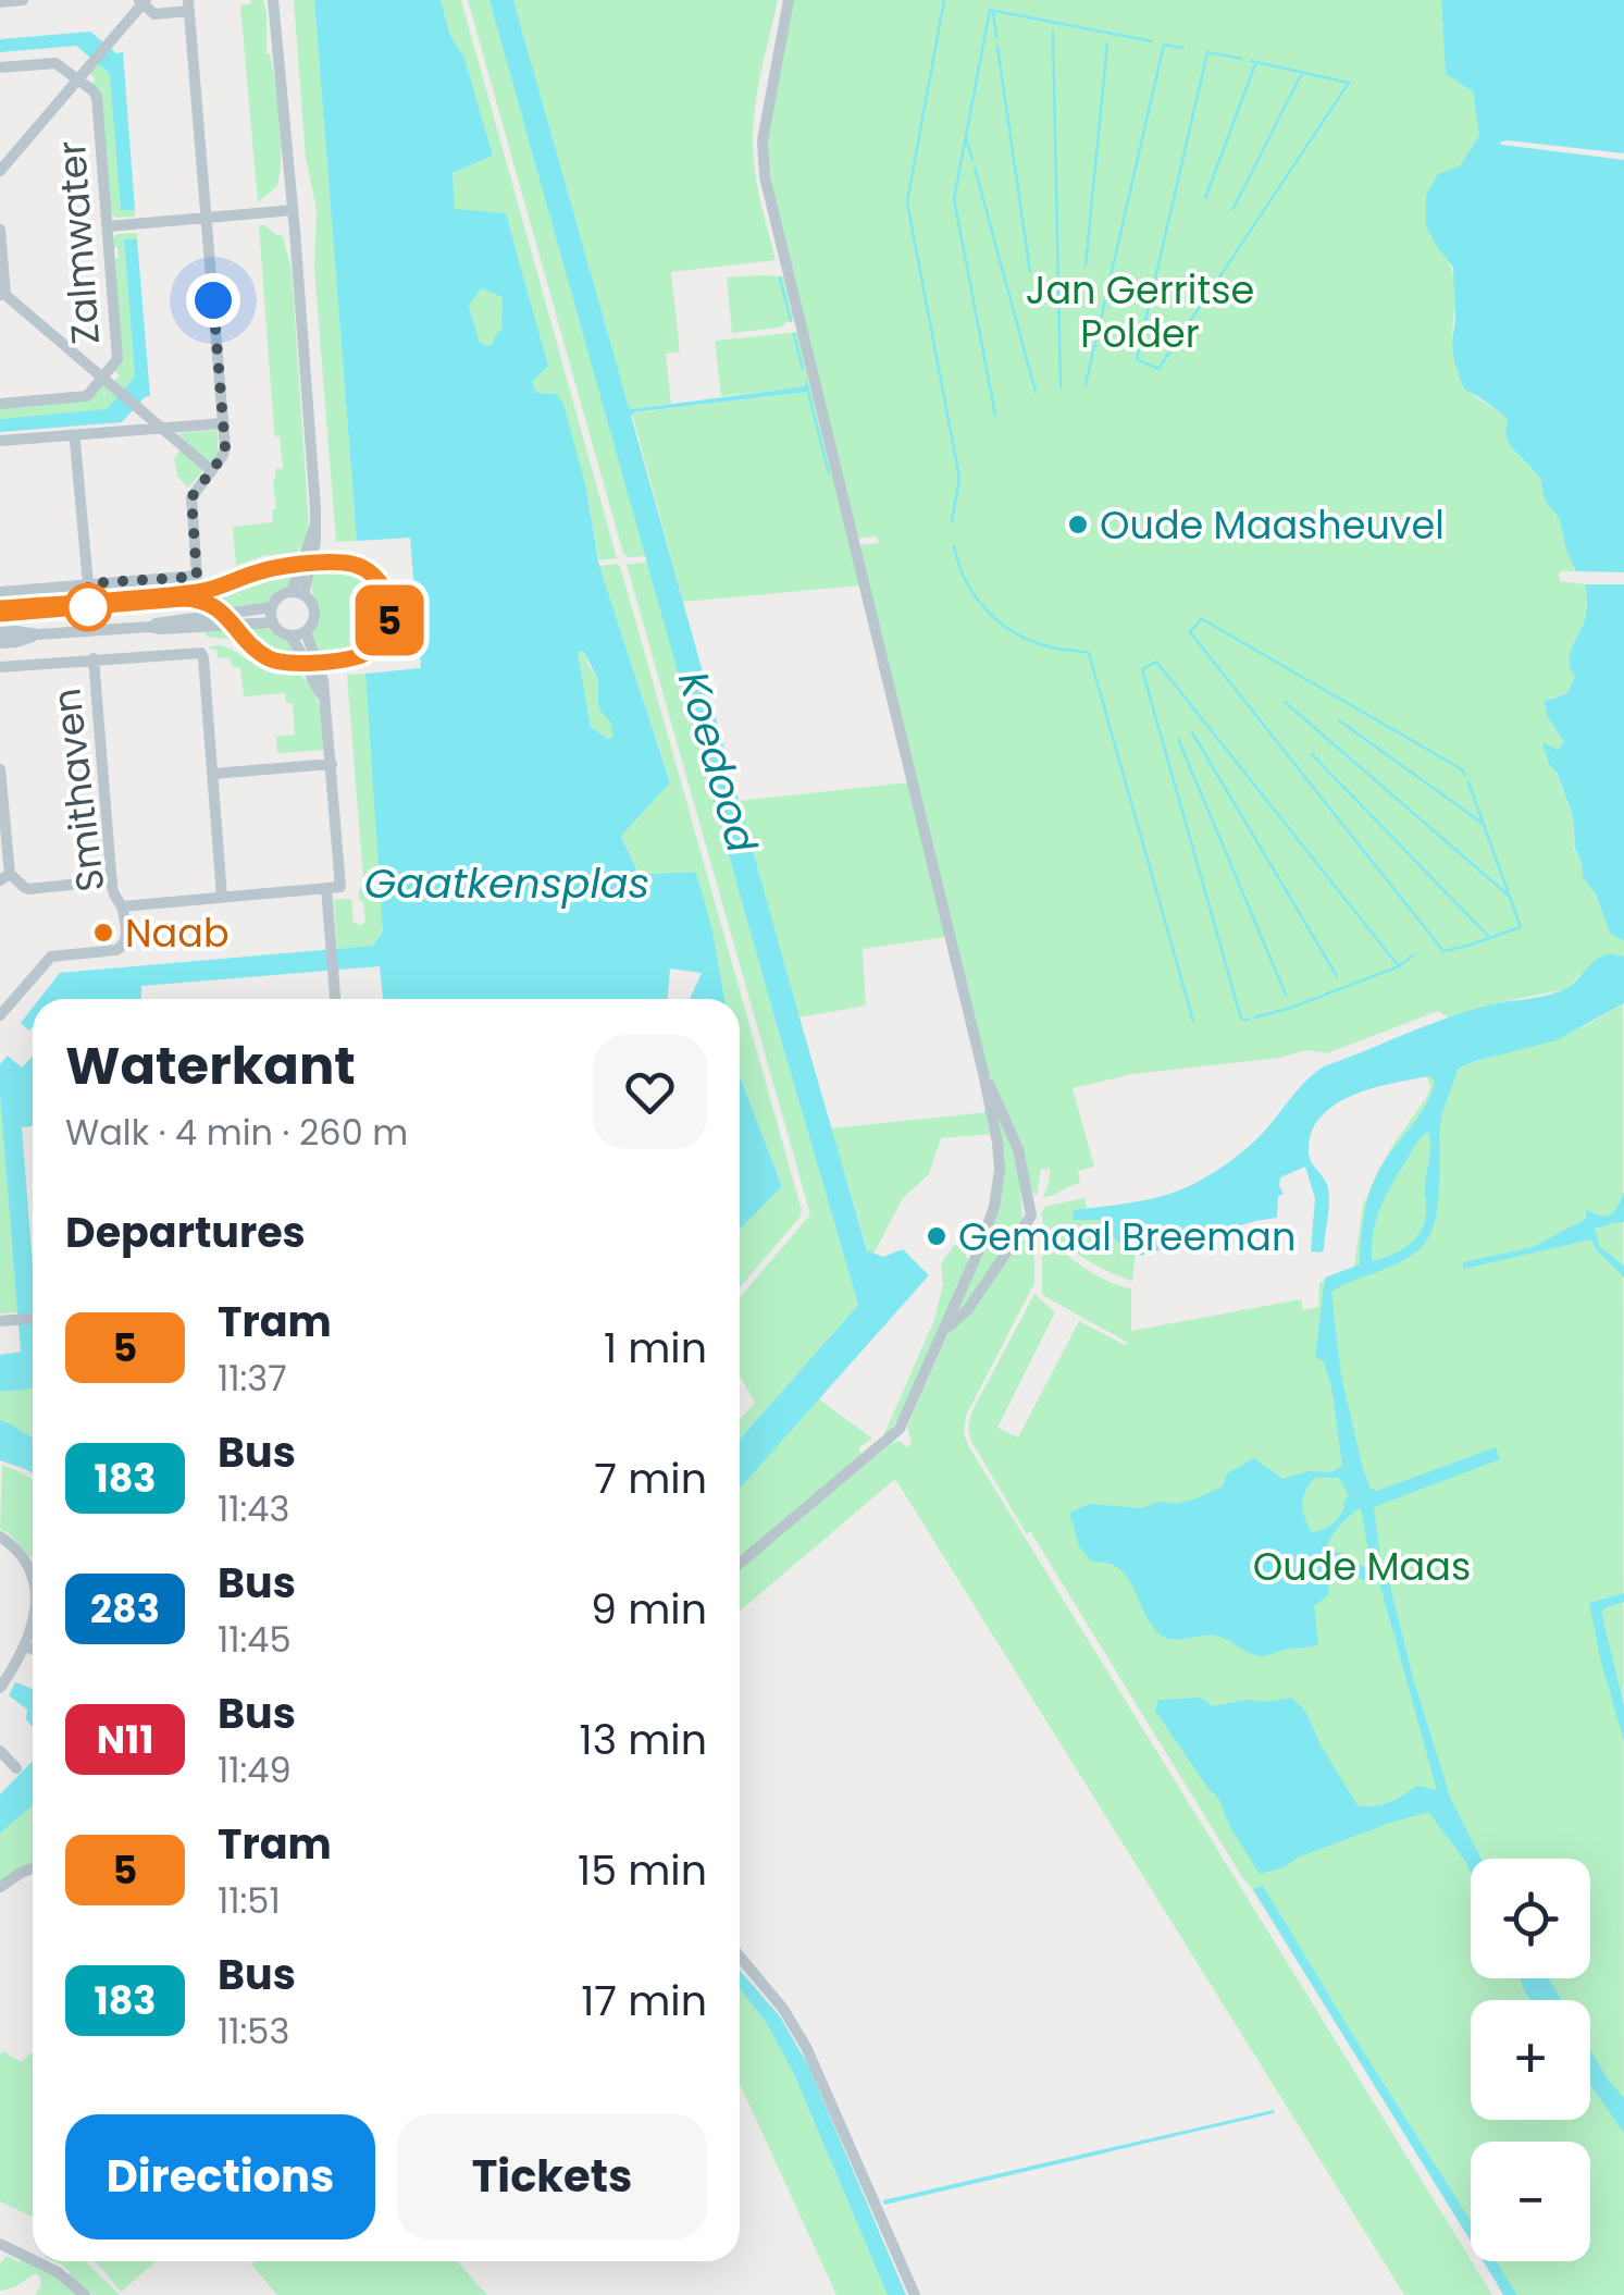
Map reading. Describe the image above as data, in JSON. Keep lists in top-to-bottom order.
{
  "streets": {
    "street": ["Zalmwater", "Smithaven"]
  },
  "water": ["Koedood", "Gaatkensplas"],
  "parks": ["Jan Gerritse Polder", "Oude Maas"],
  "places": ["Oude Maasheuvel", "Naab", "Gemaal Breeman"],
  "lines": ["tram line 5"],
  "page": {
    "on_map": "5",
    "heading": [
      ["Waterkant", "Walk · 4 min · 260 m"],
      "Departures"
    ],
    "list": [
      {
        "mark": "5",
        "name": "Tram",
        "note": "11:37",
        "value": "1 min"
      },
      {
        "mark": "183",
        "name": "Bus",
        "note": "11:43",
        "value": "7 min"
      },
      {
        "mark": "283",
        "name": "Bus",
        "note": "11:45",
        "value": "9 min"
      },
      {
        "mark": "N11",
        "name": "Bus",
        "note": "11:49",
        "value": "13 min"
      },
      {
        "mark": "5",
        "name": "Tram",
        "note": "11:51",
        "value": "15 min"
      },
      {
        "mark": "183",
        "name": "Bus",
        "note": "11:53",
        "value": "17 min"
      }
    ],
    "map_buttons": ["+", "−"],
    "buttons": ["Directions", "Tickets"]
  }
}
